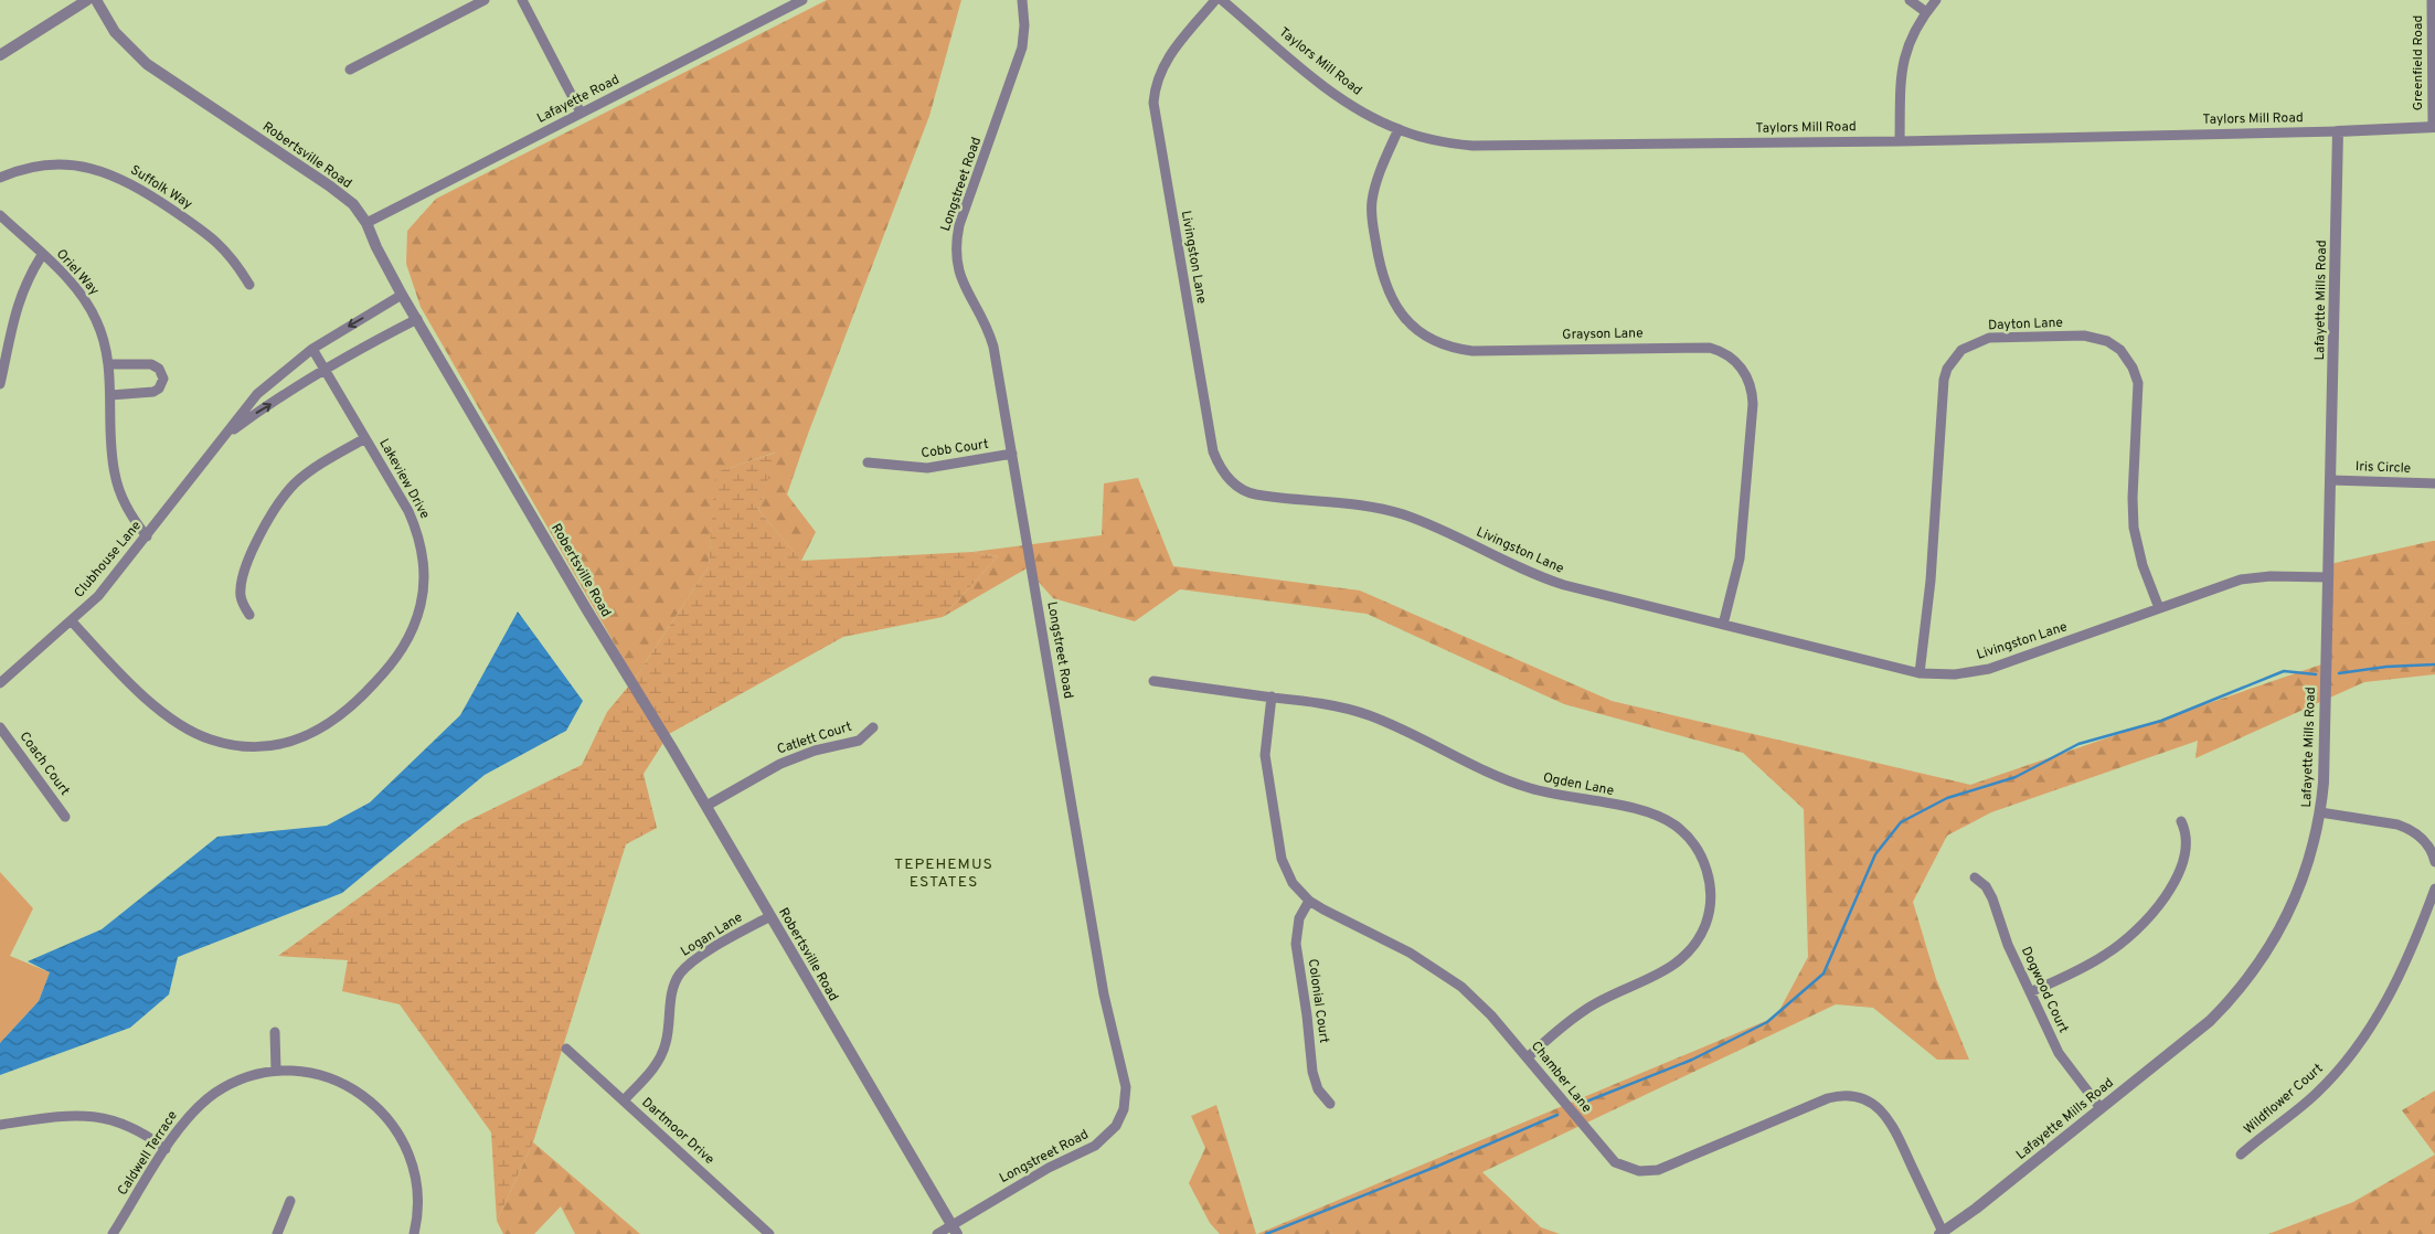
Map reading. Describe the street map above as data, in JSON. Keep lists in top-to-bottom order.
{
  "streets": {
    "street": [
      "Taylors Mill Road",
      "Greenfield Road",
      "Lafayette Road",
      "Robertsville Road",
      "Longstreet Road",
      "Suffolk Way",
      "Livingston Lane",
      "Oriel Way",
      "Lafayette Mills Road",
      "Dayton Lane",
      "Grayson Lane",
      "Cobb Court",
      "Iris Circle",
      "Lakeview Drive",
      "Clubhouse Lane",
      "Catlett Court",
      "Coach Court",
      "Ogden Lane",
      "Logan Lane",
      "Dogwood Court",
      "Colonial Court",
      "Chamber Lane",
      "Wildflower Court",
      "Dartmoor Drive",
      "Caldwell Terrace"
    ]
  },
  "crossings": [
    ["Taylors Mill Road", "Greenfield Road"],
    ["Taylors Mill Road", "Lafayette Mills Road"],
    ["Taylors Mill Road", "Grayson Lane"],
    ["Lafayette Road", "Robertsville Road"],
    ["Robertsville Road", "Longstreet Road"],
    ["Robertsville Road", "Clubhouse Lane"],
    ["Robertsville Road", "Catlett Court"],
    ["Robertsville Road", "Logan Lane"],
    ["Longstreet Road", "Cobb Court"],
    ["Livingston Lane", "Lafayette Mills Road"],
    ["Livingston Lane", "Dayton Lane"],
    ["Livingston Lane", "Grayson Lane"],
    ["Oriel Way", "Clubhouse Lane"],
    ["Lafayette Mills Road", "Iris Circle"],
    ["Lafayette Mills Road", "Dogwood Court"],
    ["Lafayette Mills Road", "Chamber Lane"],
    ["Lakeview Drive", "Clubhouse Lane"],
    ["Ogden Lane", "Chamber Lane"],
    ["Logan Lane", "Dartmoor Drive"],
    ["Colonial Court", "Chamber Lane"]
  ],
  "districts": ["TEPEHEMUS ESTATES"]
}
